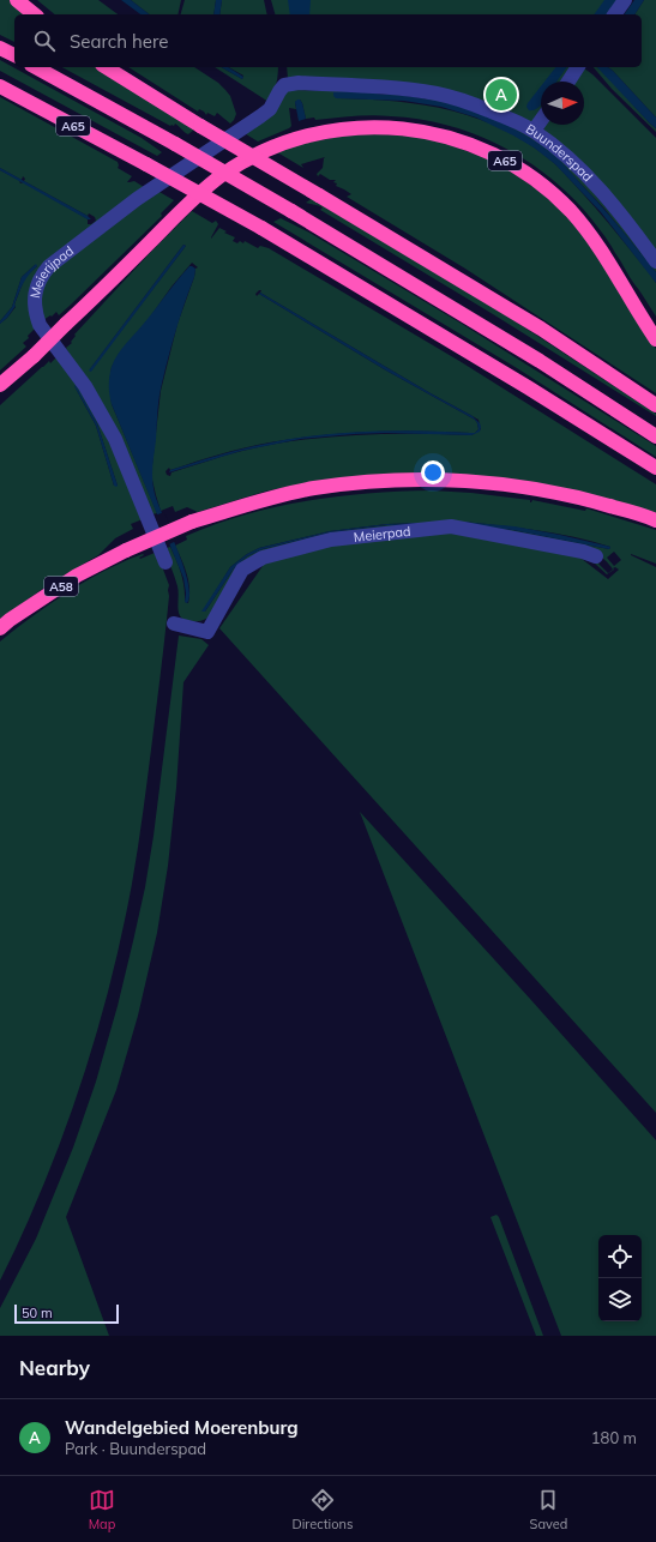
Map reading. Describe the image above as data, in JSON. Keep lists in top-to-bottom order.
{
  "streets": {
    "highway": ["A65", "A58"],
    "street": ["Buunderspad", "Meierijpad", "Meierpad"]
  },
  "crossings": [
    ["Buunderspad", "Meierijpad"]
  ],
  "scale_bar": "50 m",
  "north": "right",
  "page": {
    "search": "Search here",
    "pins": "A",
    "scale": "50 m",
    "heading": "Nearby",
    "list": [
      {
        "mark": "A",
        "name": "Wandelgebied Moerenburg",
        "note": "Park · Buunderspad",
        "value": "180 m"
      }
    ],
    "nav": ["Map", "Directions", "Saved"]
  }
}
